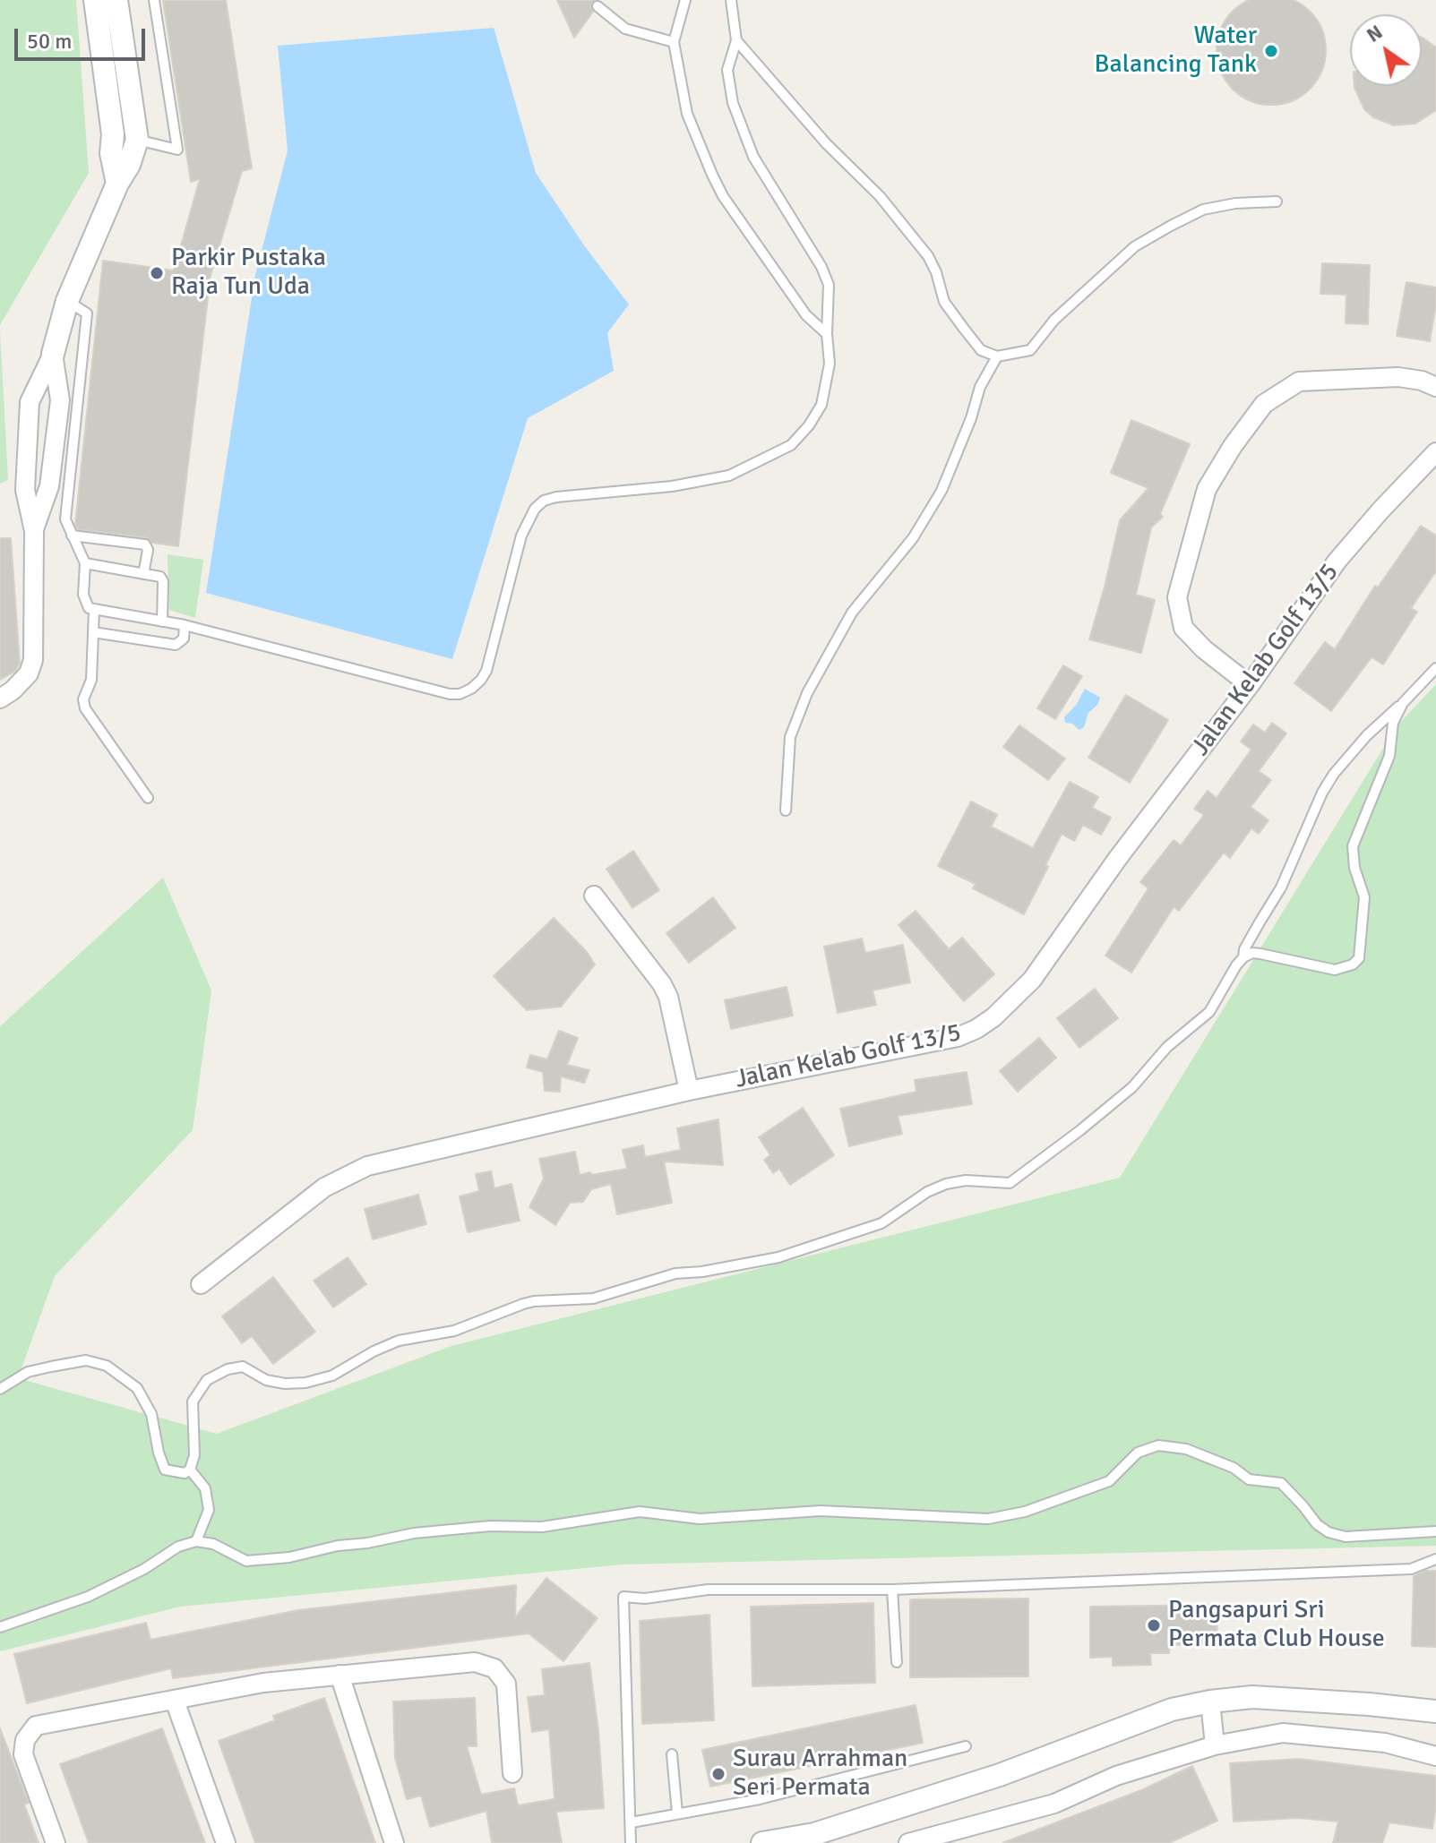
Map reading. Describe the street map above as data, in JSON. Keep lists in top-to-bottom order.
{
  "streets": {
    "street": ["Jalan Kelab Golf 13/5"]
  },
  "places": [
    "Water Balancing Tank",
    "Parkir Pustaka Raja Tun Uda",
    "Pangsapuri Sri Permata Club House",
    "Surau Arrahman Seri Permata"
  ],
  "scale_bar": "50 m",
  "north": "top left"
}
